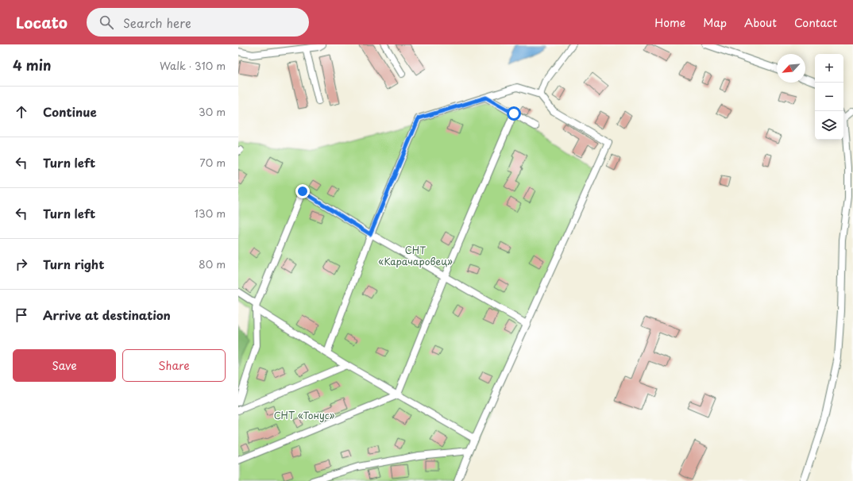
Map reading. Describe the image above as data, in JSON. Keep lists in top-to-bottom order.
{
  "parks": ["СНТ «Карачаровец»", "СНТ «Тонус»"],
  "north": "bottom left",
  "page": {
    "header": "Locato",
    "search": "Search here",
    "nav": [
      "Home",
      "Map",
      "About",
      "Contact"
    ],
    "heading": ["4 min", "Walk · 310 m"],
    "map_buttons": ["+", "−"],
    "list": [
      ["Continue", "30 m"],
      ["Turn left", "70 m"],
      ["Turn left", "130 m"],
      ["Turn right", "80 m"],
      "Arrive at destination"
    ],
    "buttons": ["Save", "Share"]
  }
}
